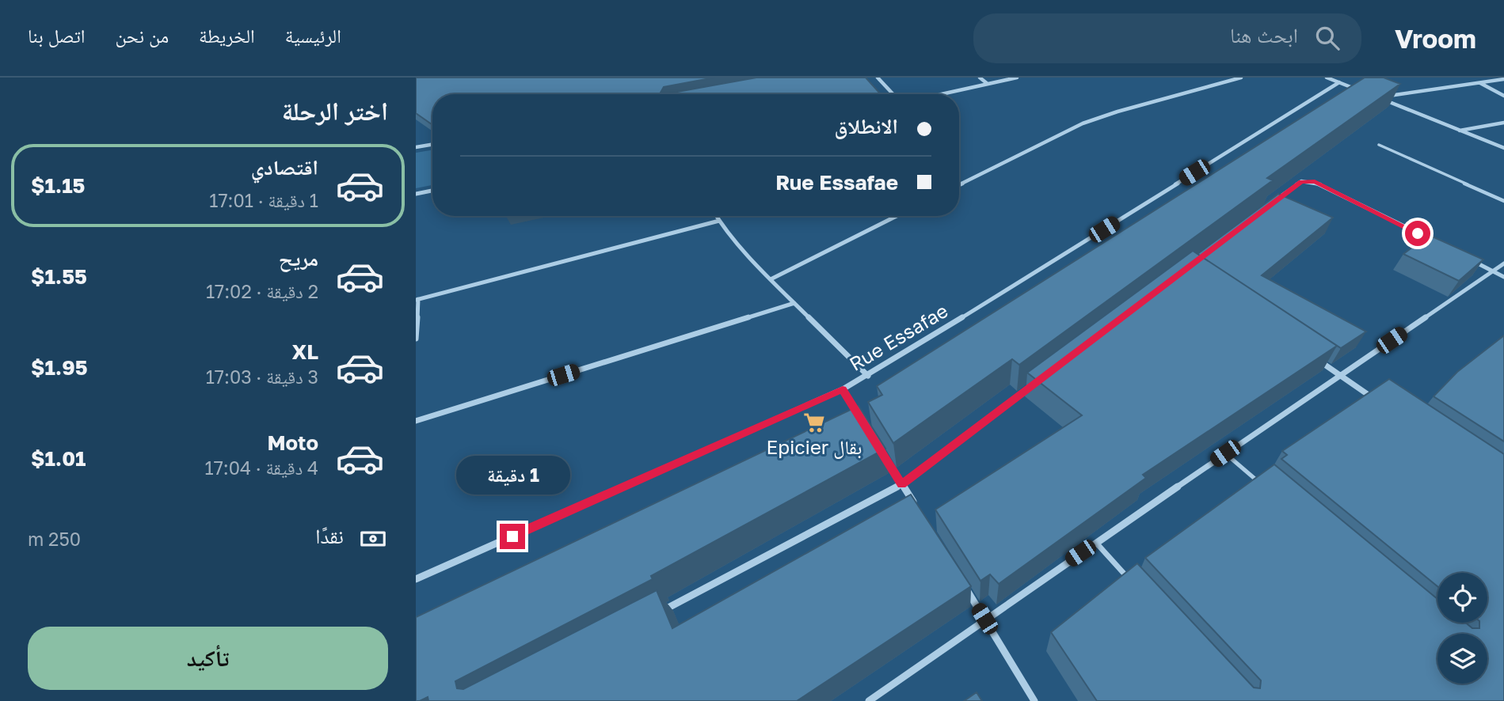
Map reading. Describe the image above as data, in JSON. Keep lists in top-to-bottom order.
{
  "streets": {
    "street": ["Rue Essafae"]
  },
  "places": {
    "supermarket": ["Epicier بقال"]
  },
  "page": {
    "header": "Vroom",
    "search": "ابحث هنا",
    "nav": [
      "الرئيسية",
      "الخريطة",
      "من نحن",
      "اتصل بنا"
    ],
    "heading": "اختر الرحلة",
    "banner": ["الانطلاق", "Rue Essafae"],
    "list": [
      {
        "name": "اقتصادي",
        "note": "1 دقيقة · 17:01",
        "value": "$1.15"
      },
      {
        "name": "مريح",
        "note": "2 دقيقة · 17:02",
        "value": "$1.55"
      },
      {
        "name": "XL",
        "note": "3 دقيقة · 17:03",
        "value": "$1.95"
      },
      {
        "name": "Moto",
        "note": "4 دقيقة · 17:04",
        "value": "$1.01"
      }
    ],
    "bubble": "1 دقيقة",
    "pay": ["نقدًا", "250 m"],
    "buttons": "تأكيد"
  }
}
